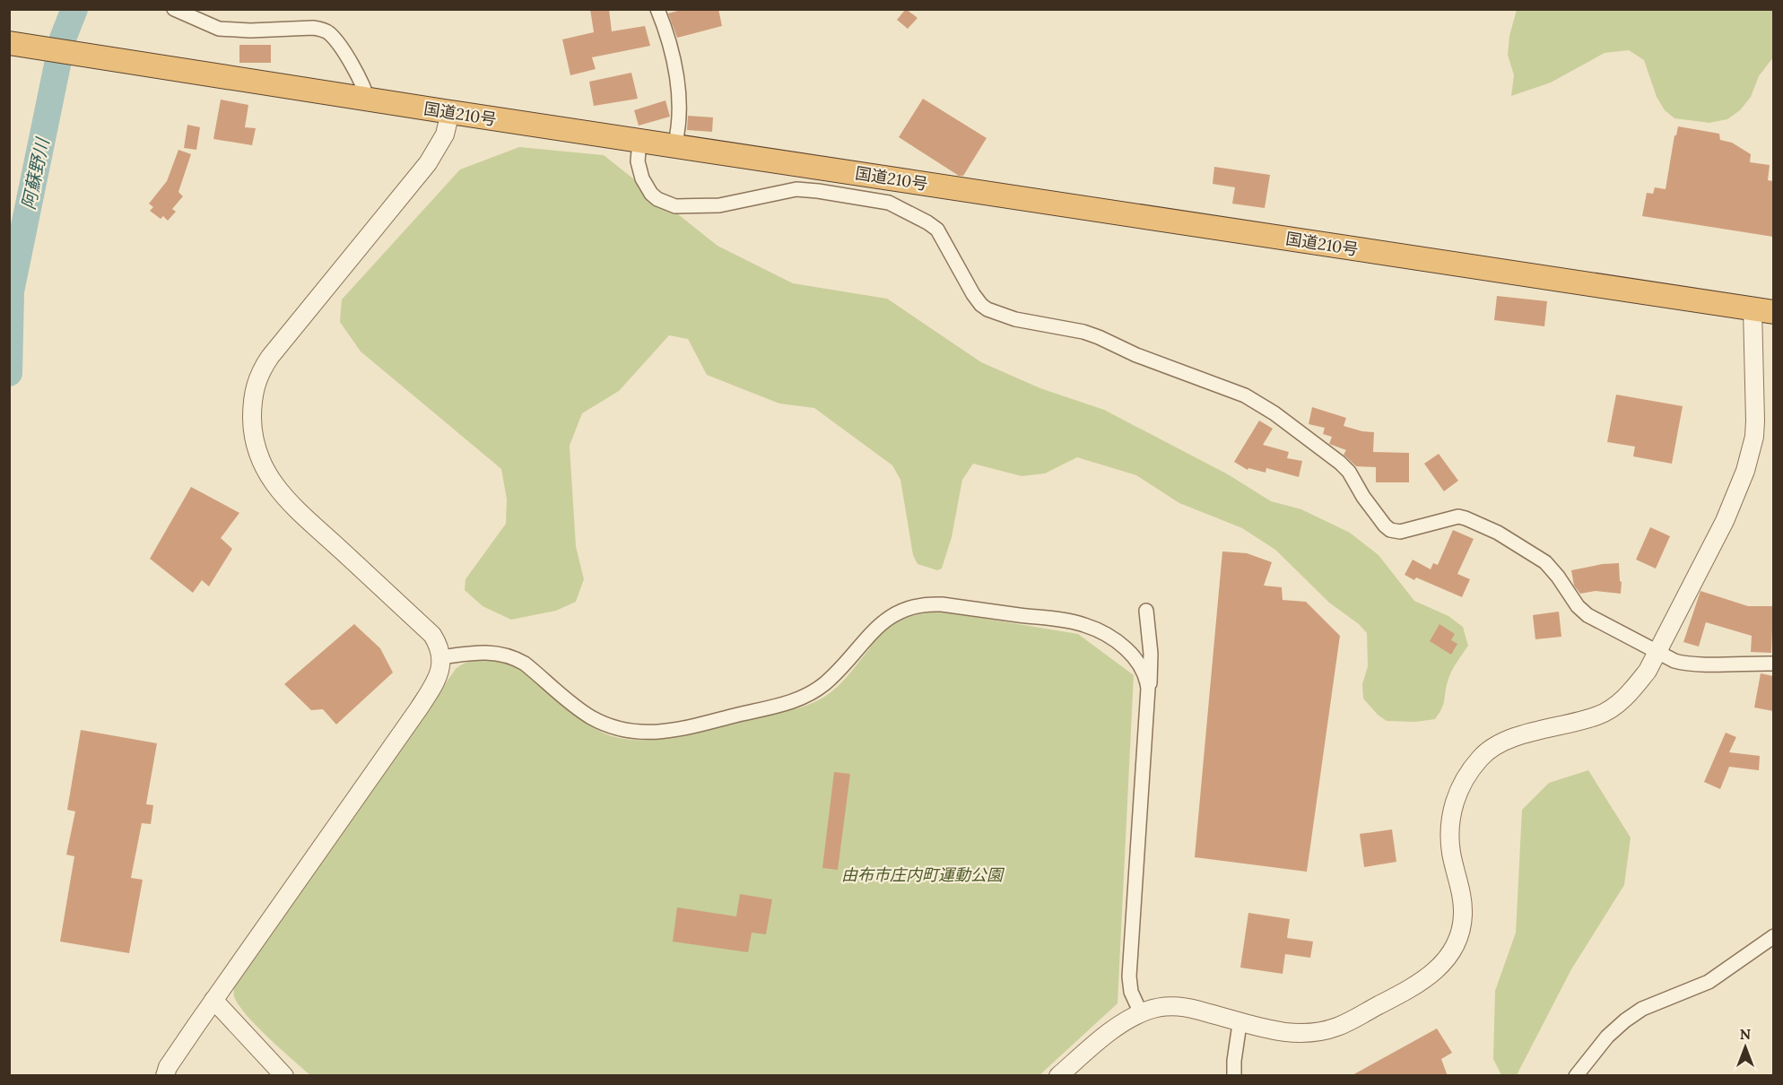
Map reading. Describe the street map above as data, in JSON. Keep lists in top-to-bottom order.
{
  "streets": {
    "highway": ["国道210号"]
  },
  "water": ["阿蘇野川"],
  "parks": ["由布市庄内町運動公園"],
  "north": "top"
}
